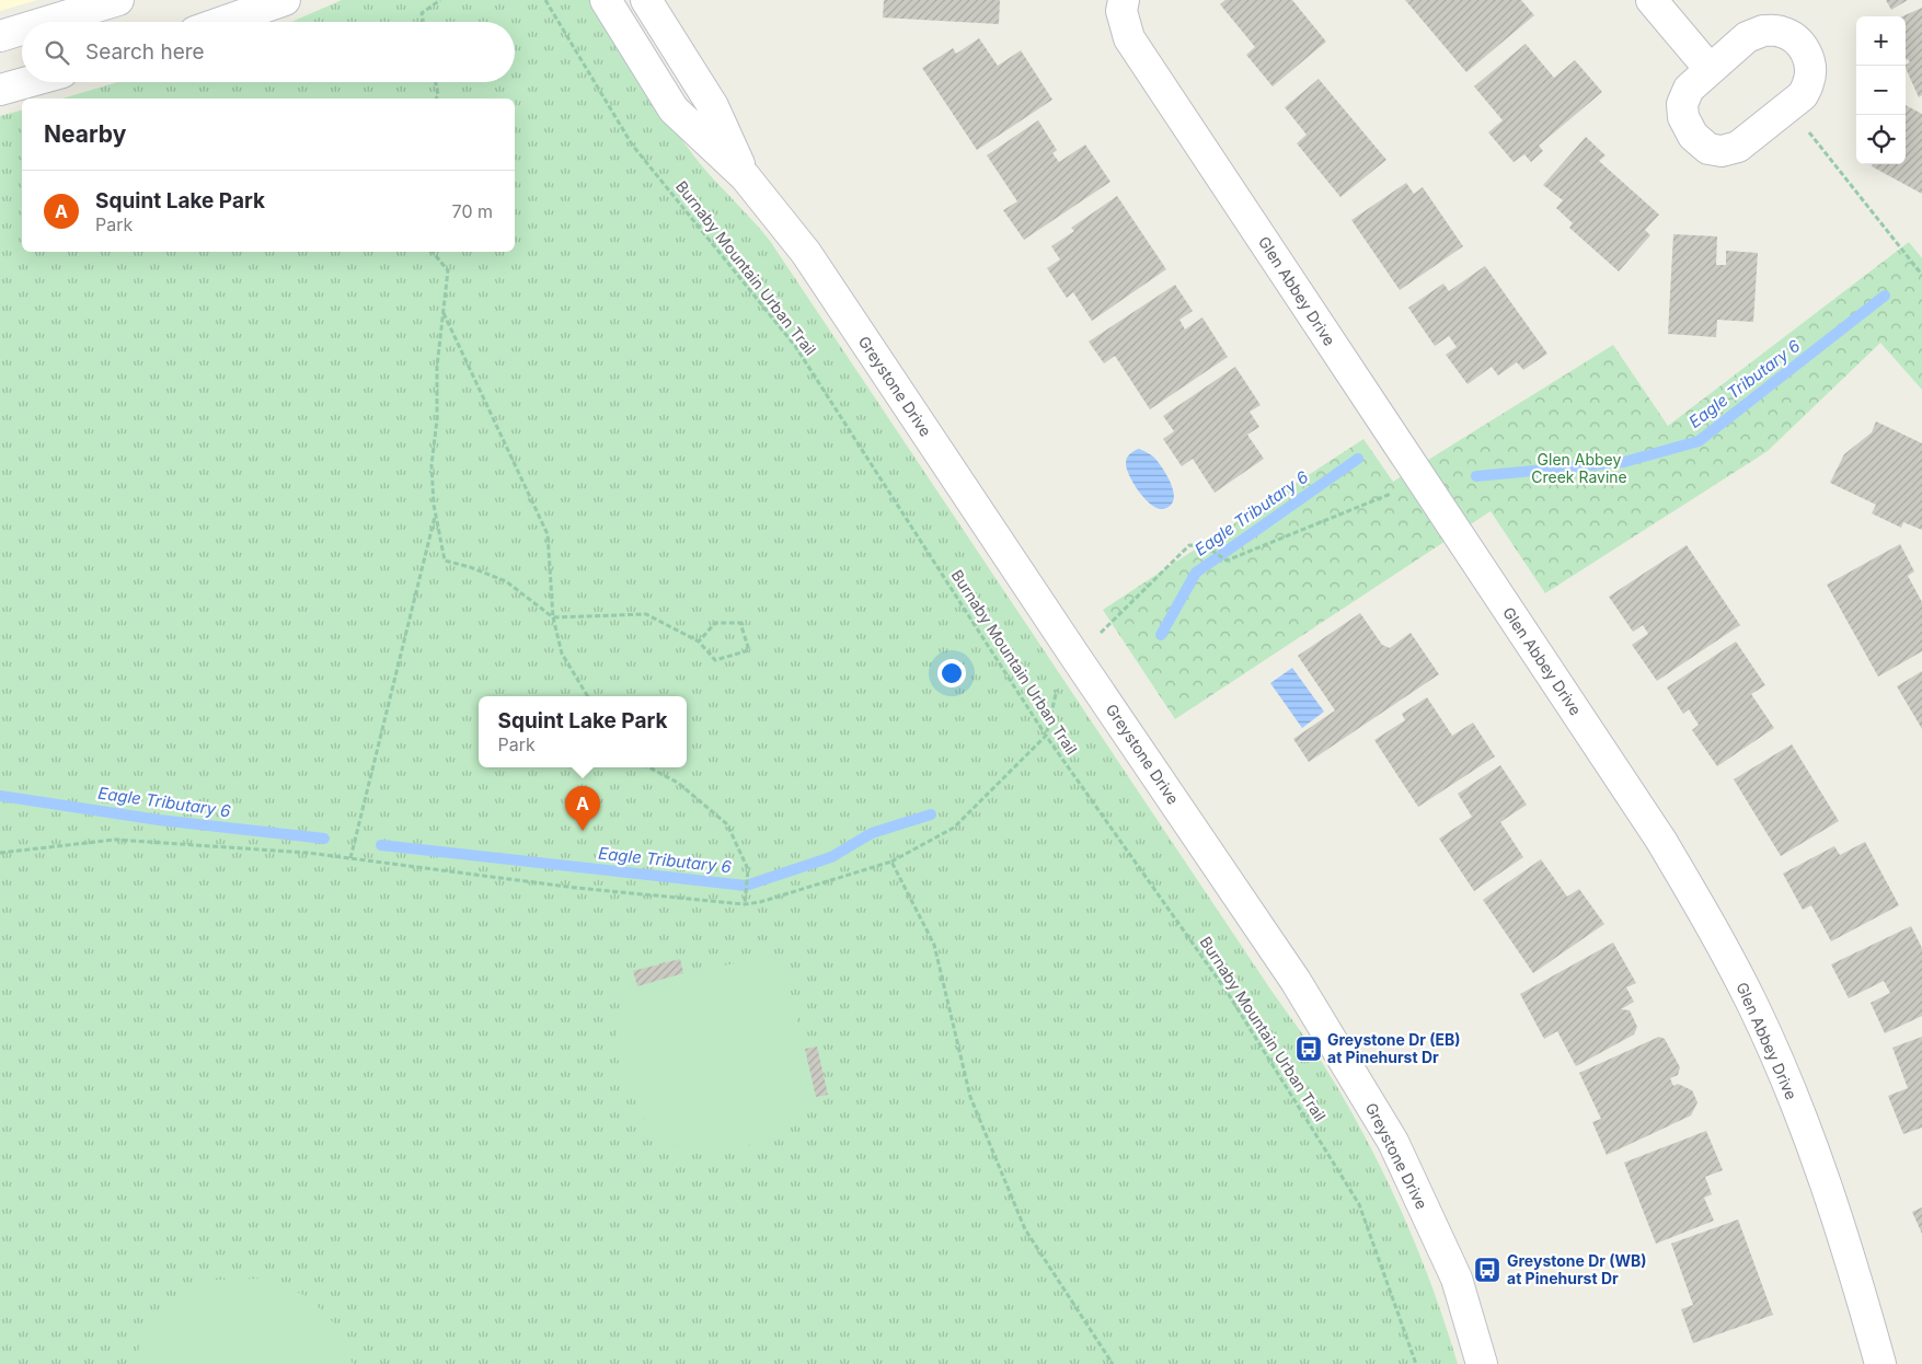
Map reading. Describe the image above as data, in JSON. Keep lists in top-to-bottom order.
{
  "streets": {
    "street": ["Glen Abbey Drive", "Greystone Drive"],
    "path": ["Burnaby Mountain Urban Trail"]
  },
  "water": ["Eagle Tributary 6"],
  "parks": ["Glen Abbey Creek Ravine"],
  "places": {
    "bus stop": ["Greystone Dr (EB) at Pinehurst Dr", "Greystone Dr (WB) at Pinehurst Dr"]
  },
  "page": {
    "map_buttons": ["+", "−"],
    "search": "Search here",
    "heading": "Nearby",
    "list": [
      {
        "mark": "A",
        "name": "Squint Lake Park",
        "note": "Park",
        "value": "70 m"
      }
    ],
    "popup": ["Squint Lake Park", "Park"],
    "pins": "A"
  }
}
